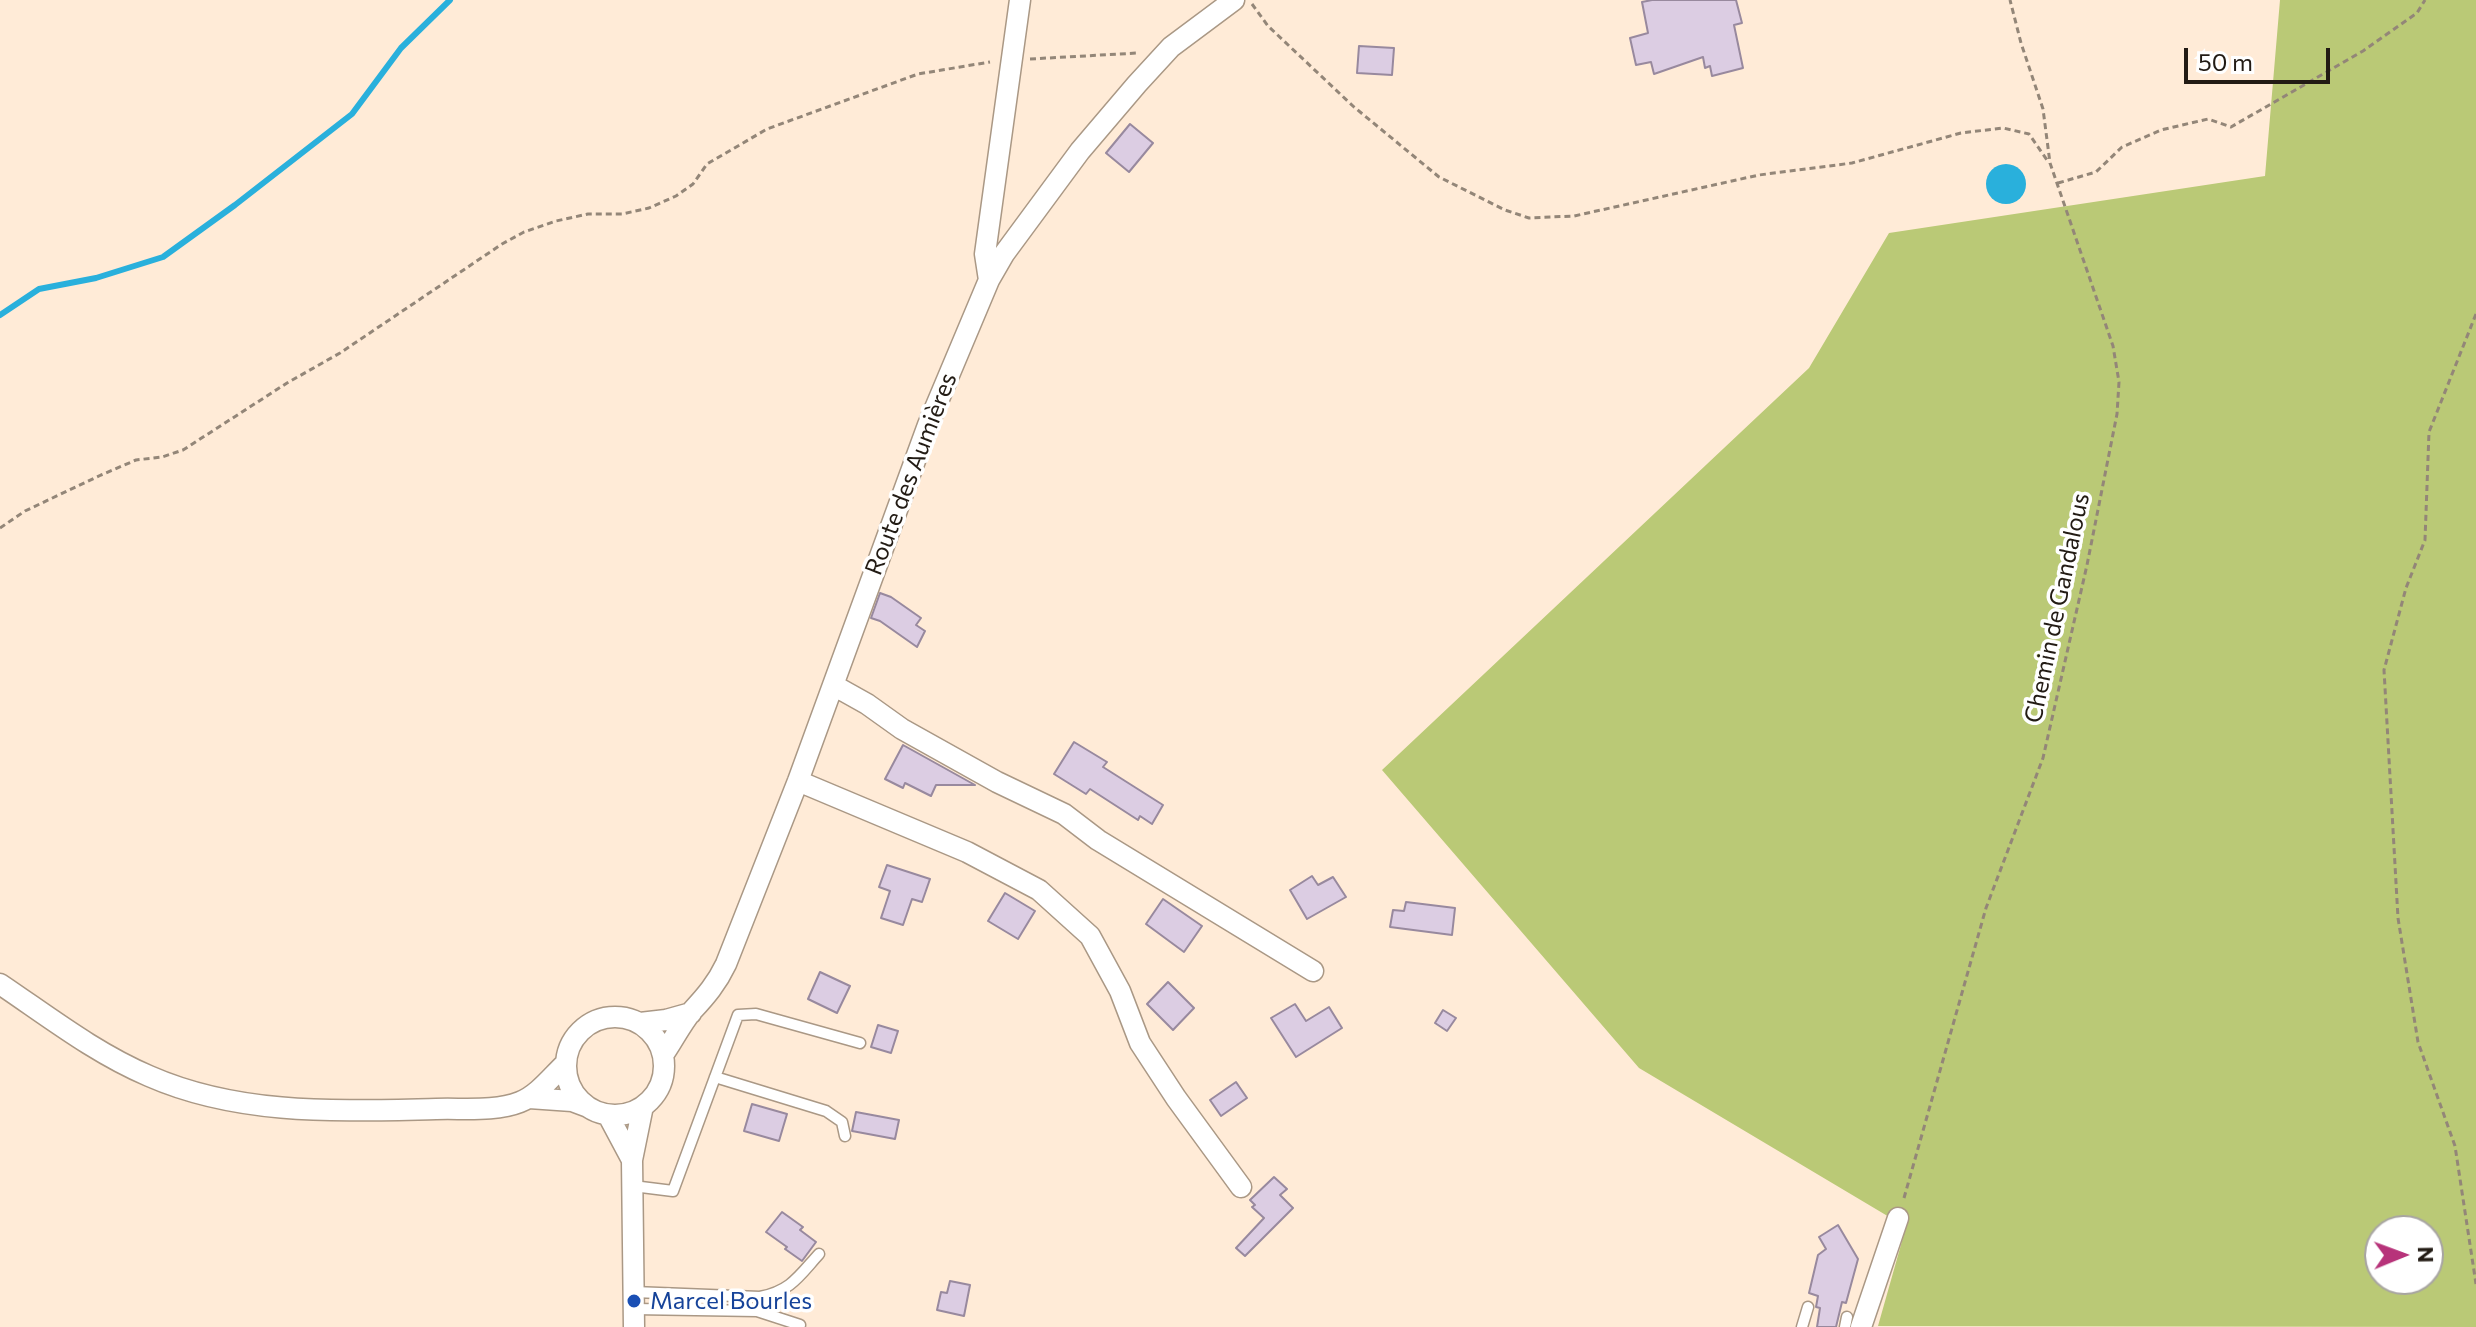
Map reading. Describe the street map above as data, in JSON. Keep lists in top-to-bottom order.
{
  "streets": {
    "street": ["Route des Aumières"],
    "path": ["Chemin de Gandalous"]
  },
  "places": ["Marcel Bourles"],
  "scale_bar": "50 m",
  "north": "right"
}
